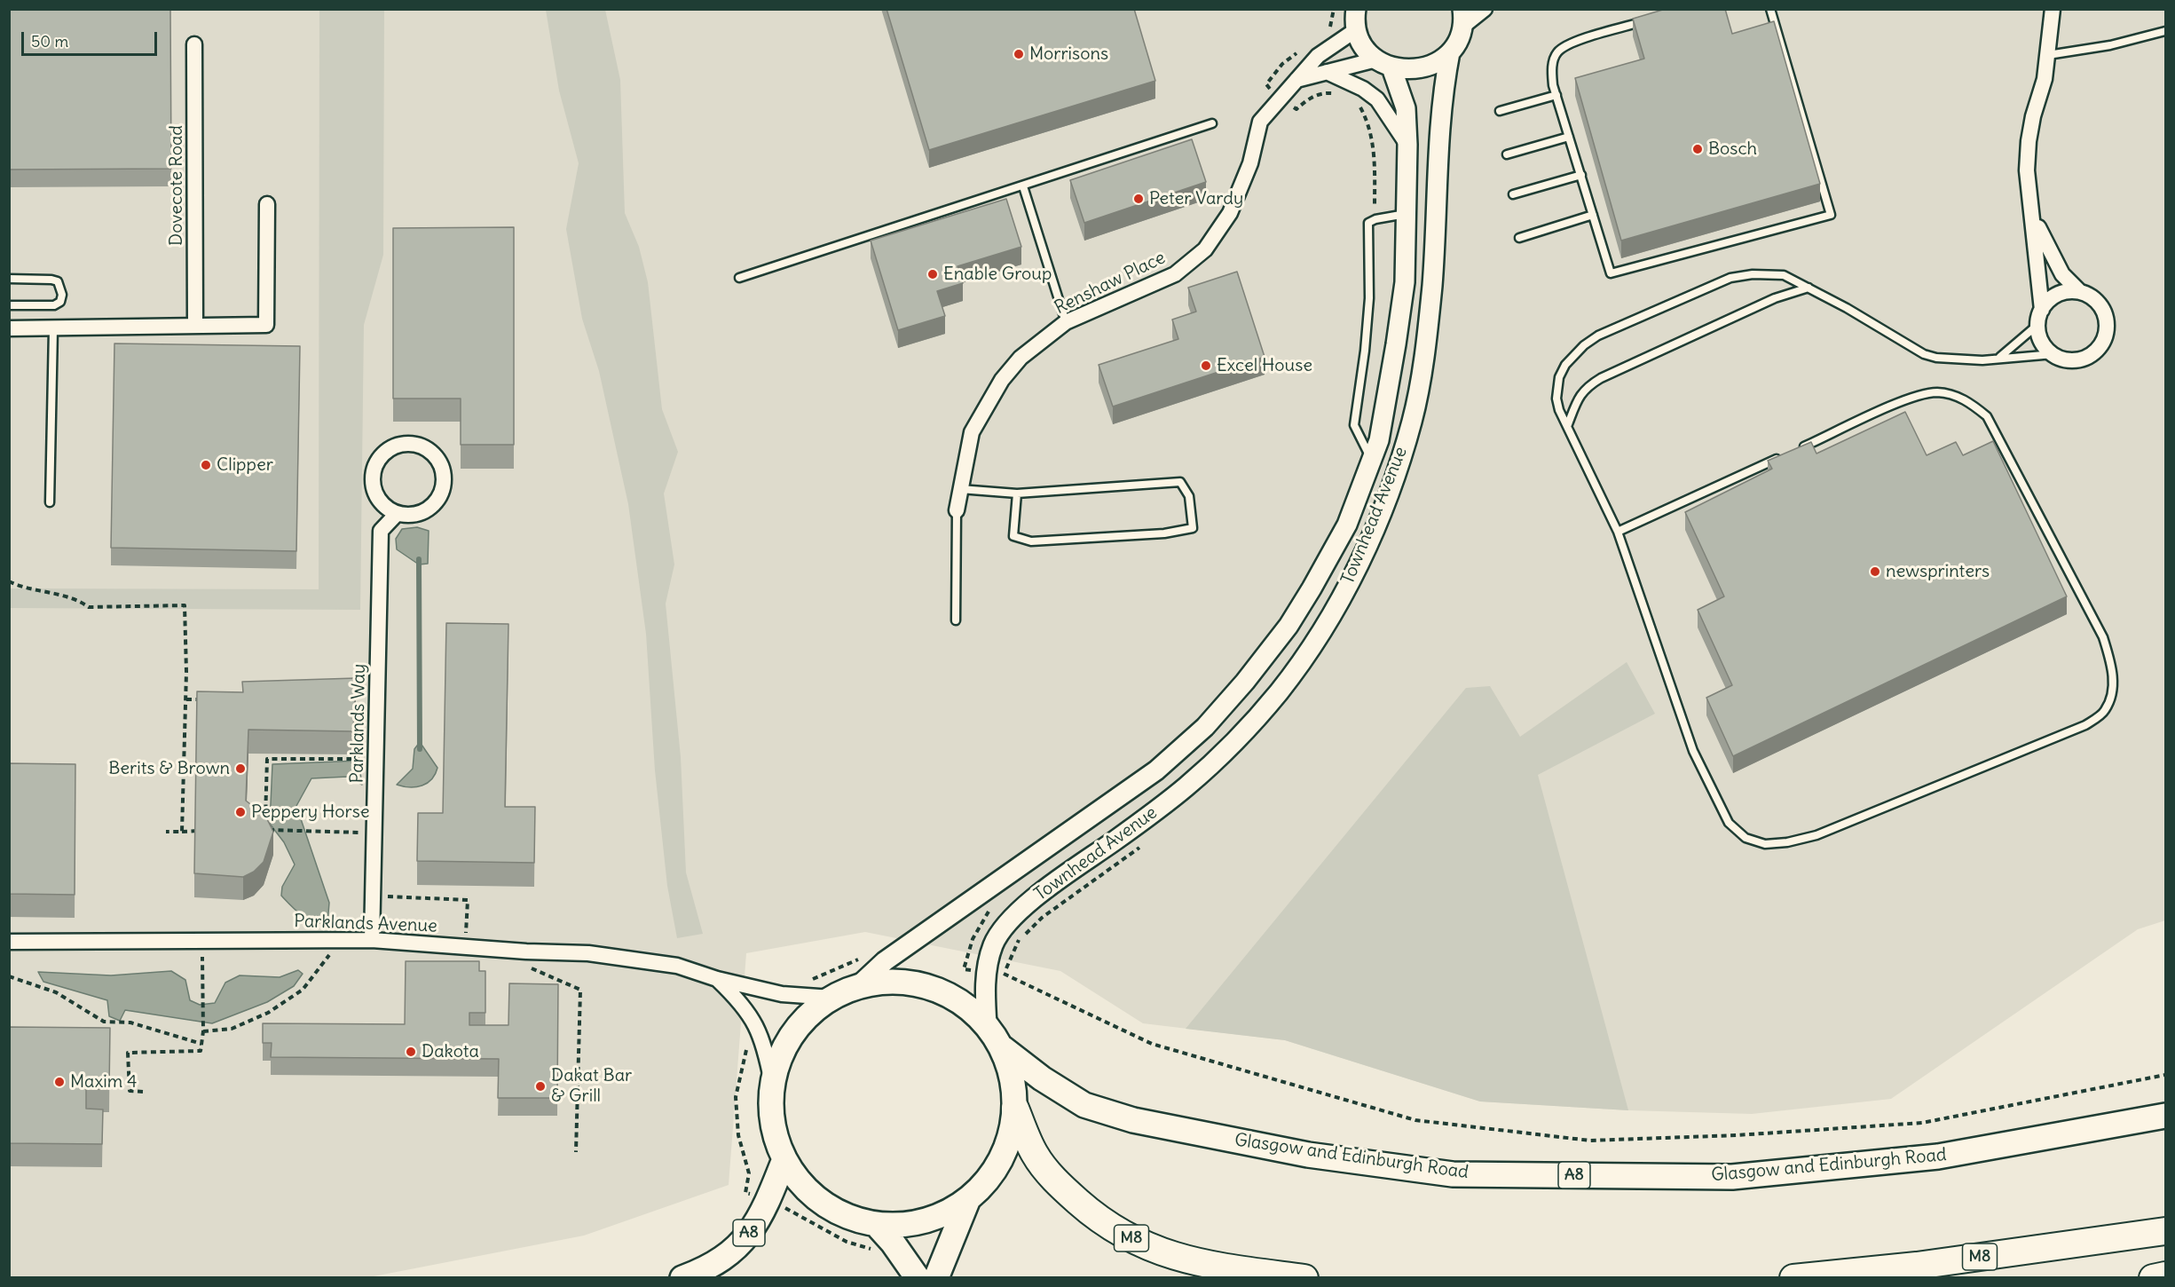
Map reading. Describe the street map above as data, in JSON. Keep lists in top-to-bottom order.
{
  "streets": {
    "highway": ["Glasgow and Edinburgh Road", "A8", "M8"],
    "street": [
      "Dovecote Road",
      "Renshaw Place",
      "Townhead Avenue",
      "Parklands Way",
      "Parklands Avenue"
    ]
  },
  "crossings": [
    ["Renshaw Place", "Townhead Avenue"],
    ["Parklands Way", "Parklands Avenue"]
  ],
  "places": [
    "Morrisons",
    "Bosch",
    "Peter Vardy",
    "Enable Group",
    "Excel House",
    "Clipper",
    "newsprinters",
    "Berits & Brown",
    "Peppery Horse",
    "Dakota",
    "Maxim 4",
    "Dakat Bar & Grill"
  ],
  "scale_bar": "50 m"
}
